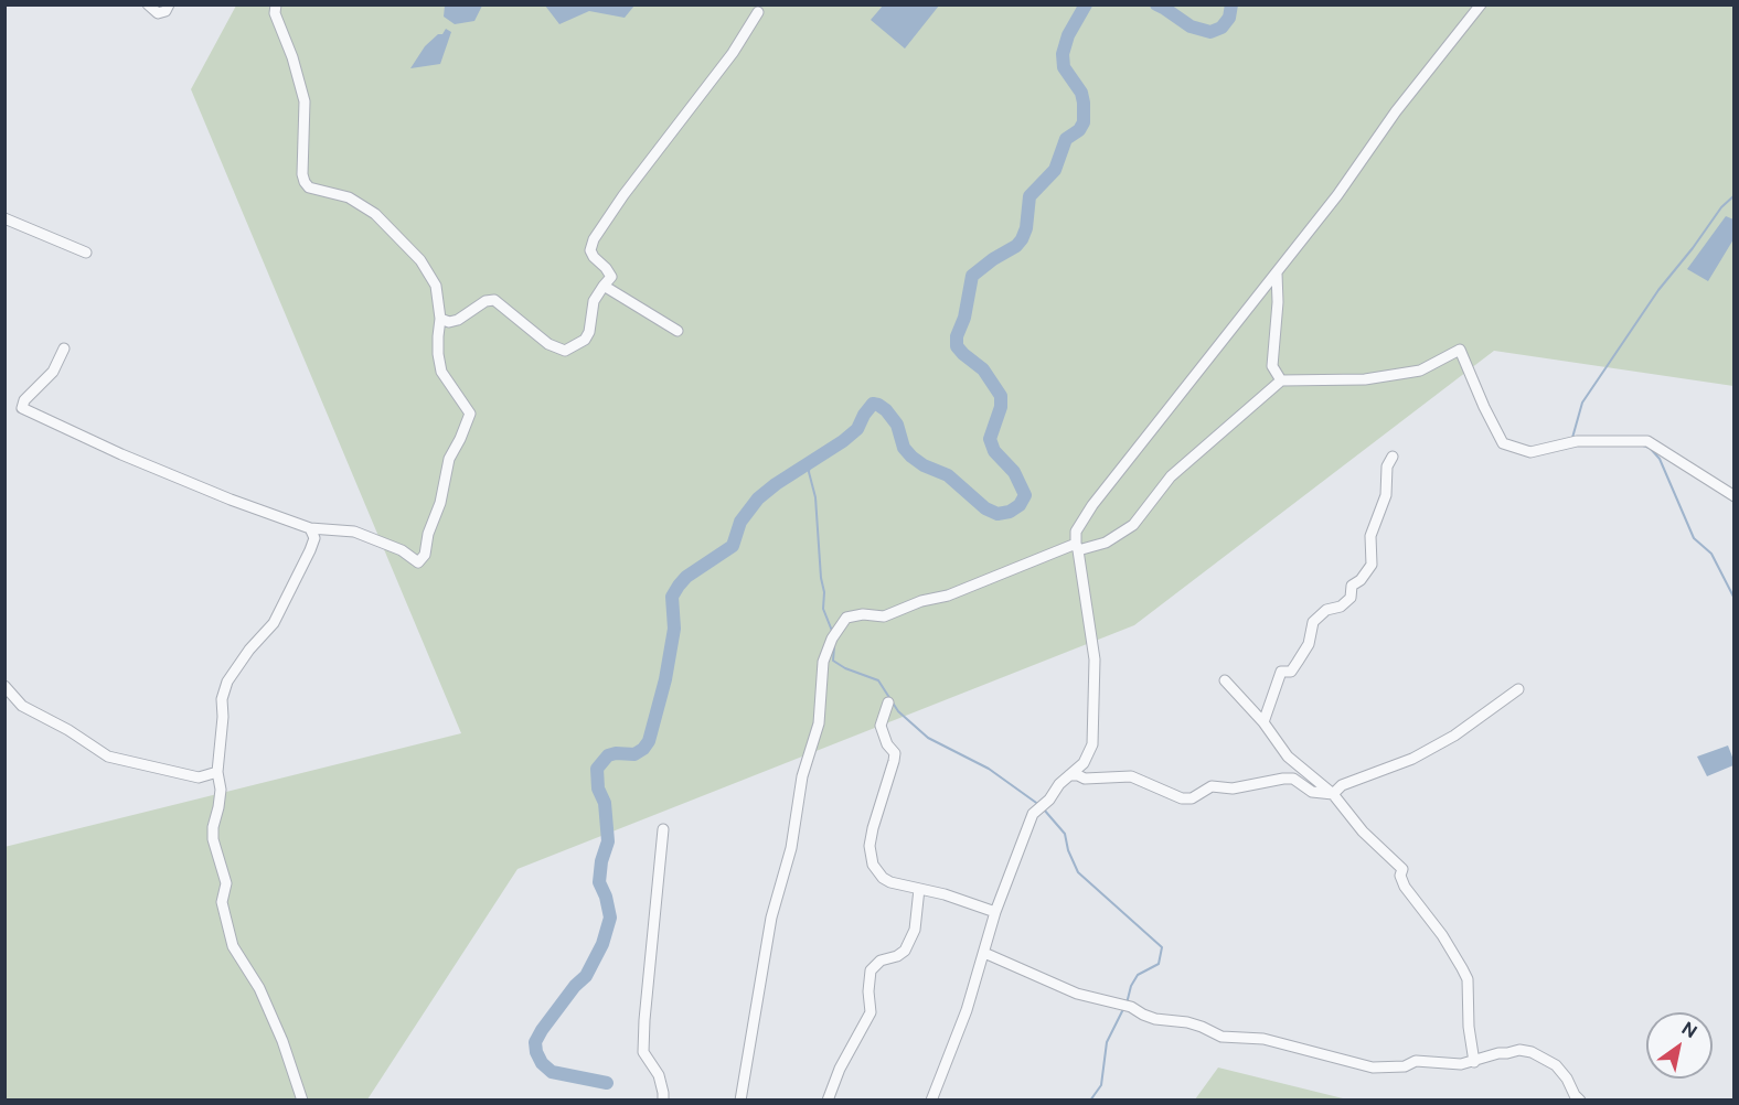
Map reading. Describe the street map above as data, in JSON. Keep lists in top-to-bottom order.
{
  "north": "top right"
}
